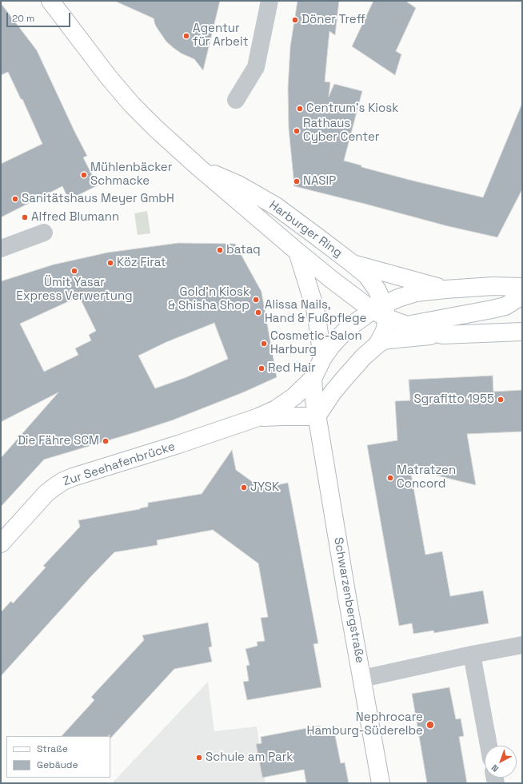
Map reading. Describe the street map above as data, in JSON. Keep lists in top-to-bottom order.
{
  "streets": {
    "main road": ["Harburger Ring", "Zur Seehafenbrücke", "Schwarzenbergstraße"]
  },
  "crossings": [
    ["Zur Seehafenbrücke", "Schwarzenbergstraße"]
  ],
  "places": [
    "Döner Treff",
    "Agentur für Arbeit",
    "Centrum's Kiosk",
    "Rathaus Cyber Center",
    "Mühlenbäcker Schmacke",
    "NASIP",
    "Sanitätshaus Meyer GmbH",
    "Alfred Blumann",
    "bataq",
    "Köz Firat",
    "Ümit Yasar Express Verwertung",
    "Gold'n Kiosk & Shisha Shop",
    "Alissa Nails, Hand & Fußpflege",
    "Cosmetic-Salon Harburg",
    "Red Hair",
    "Sgrafitto 1955",
    "Die Fähre SCM",
    "Matratzen Concord",
    "JYSK",
    "Nephrocare Hamburg-Süderelbe",
    "Schule am Park"
  ],
  "legend": ["Straße", "Gebäude"],
  "scale_bar": "20 m",
  "north": "bottom left"
}
